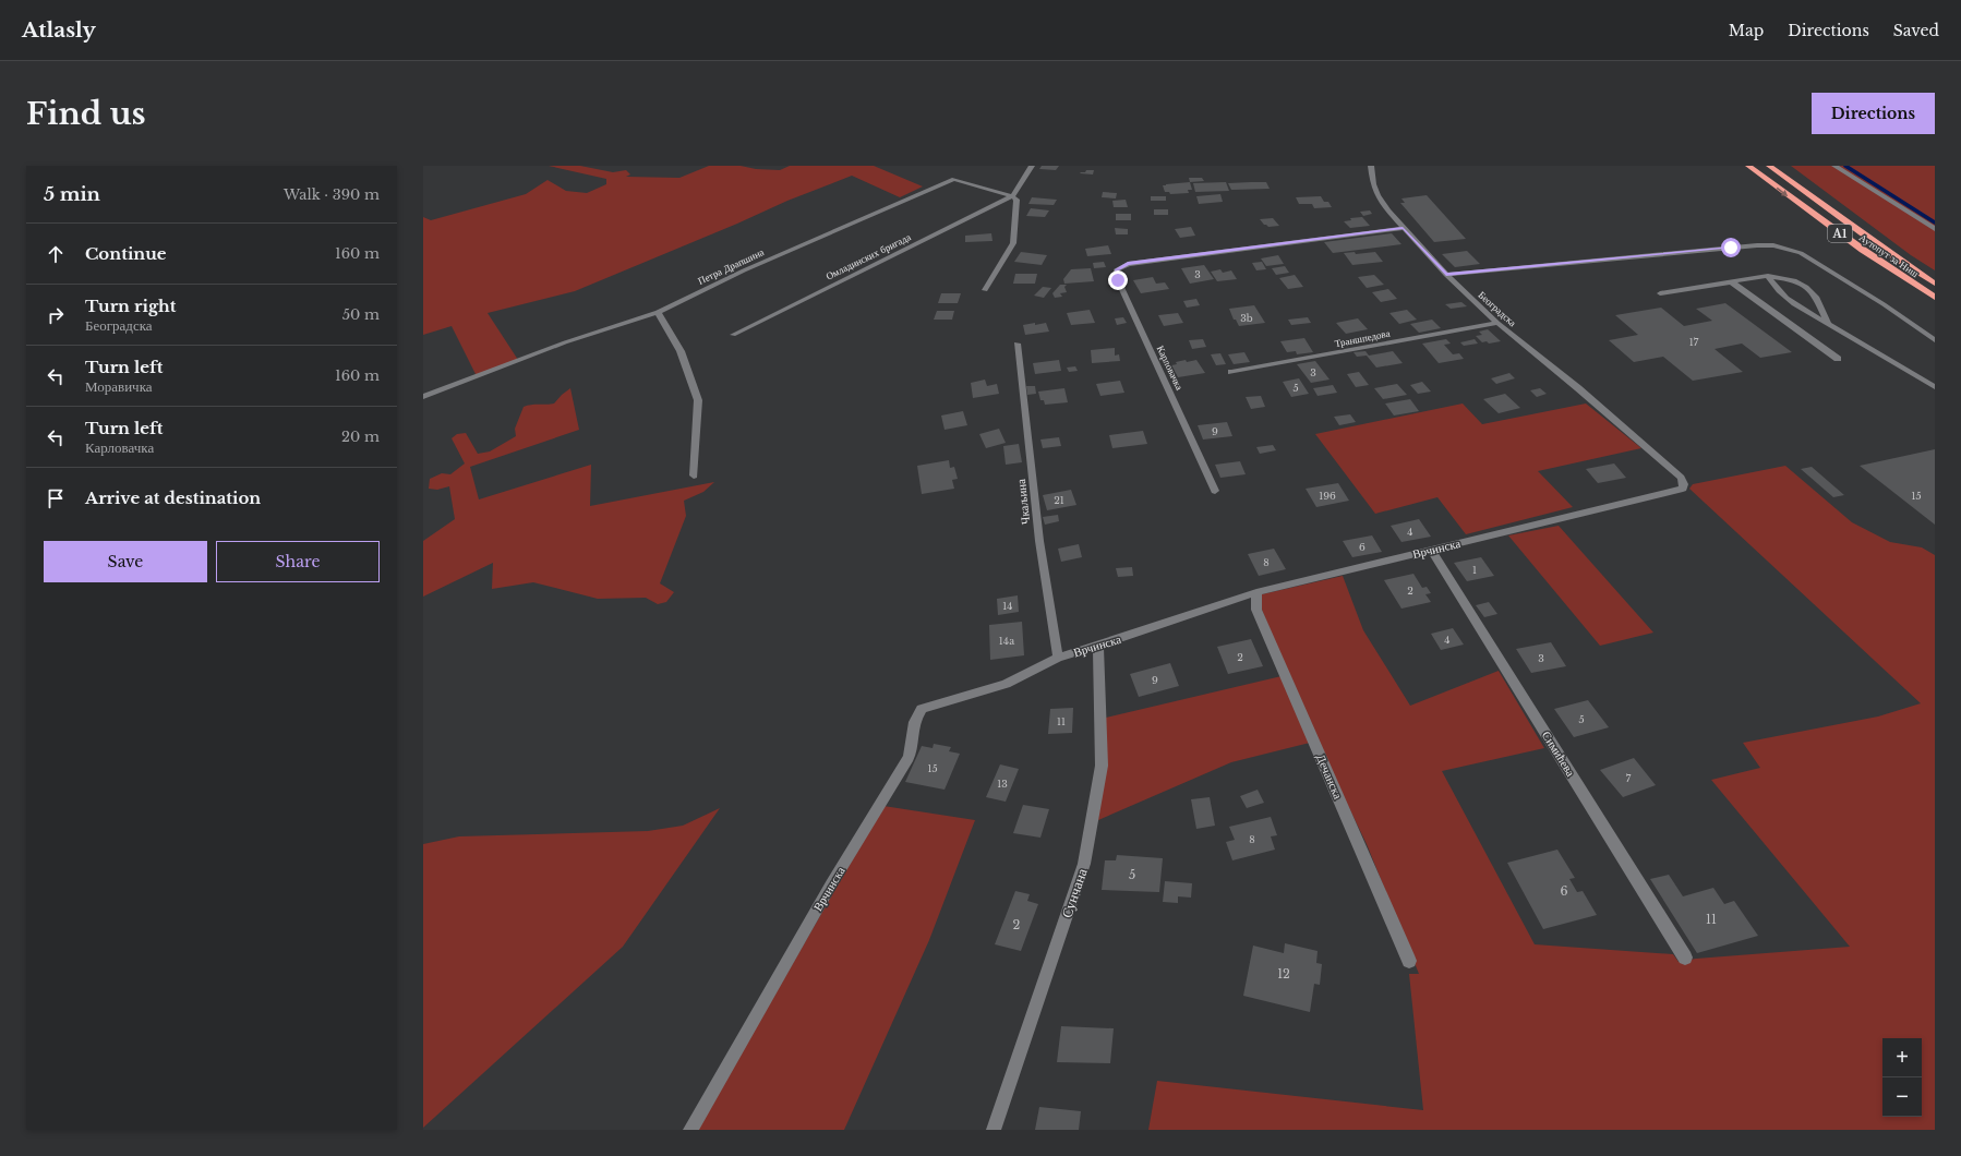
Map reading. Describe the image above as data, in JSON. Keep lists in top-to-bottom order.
{
  "streets": {
    "highway": ["A1", "Аутопут за Ниш"],
    "street": [
      "Омладинских бригада",
      "Петра Драпшина",
      "Београдска",
      "Траншпедова",
      "Карловачка",
      "Чкаљина",
      "Врчинска",
      "Симићева",
      "Дечанска",
      "Сунчана"
    ]
  },
  "crossings": [
    ["Омладинских бригада", "Петра Драпшина"],
    ["Београдска", "Траншпедова"],
    ["Београдска", "Карловачка"],
    ["Београдска", "Врчинска"],
    ["Чкаљина", "Врчинска"],
    ["Врчинска", "Симићева"],
    ["Врчинска", "Дечанска"],
    ["Врчинска", "Сунчана"]
  ],
  "house_numbers": [
    "3",
    "3b",
    "17",
    "3",
    "5",
    "9",
    "196",
    "15",
    "21",
    "4",
    "6",
    "8",
    "1",
    "2",
    "14",
    "4",
    "14a",
    "2",
    "3",
    "9",
    "5",
    "11",
    "15",
    "7",
    "13",
    "8",
    "5",
    "6",
    "11",
    "2",
    "12"
  ],
  "page": {
    "header": "Atlasly",
    "nav": ["Map", "Directions", "Saved"],
    "buttons": [
      "Directions",
      ["Save", "Share"]
    ],
    "title": "Find us",
    "heading": ["5 min", "Walk · 390 m"],
    "list": [
      ["Continue", "160 m"],
      ["Turn right", "Београдска", "50 m"],
      ["Turn left", "Моравичка", "160 m"],
      ["Turn left", "Карловачка", "20 m"],
      "Arrive at destination"
    ],
    "map_buttons": ["+", "−"]
  }
}
